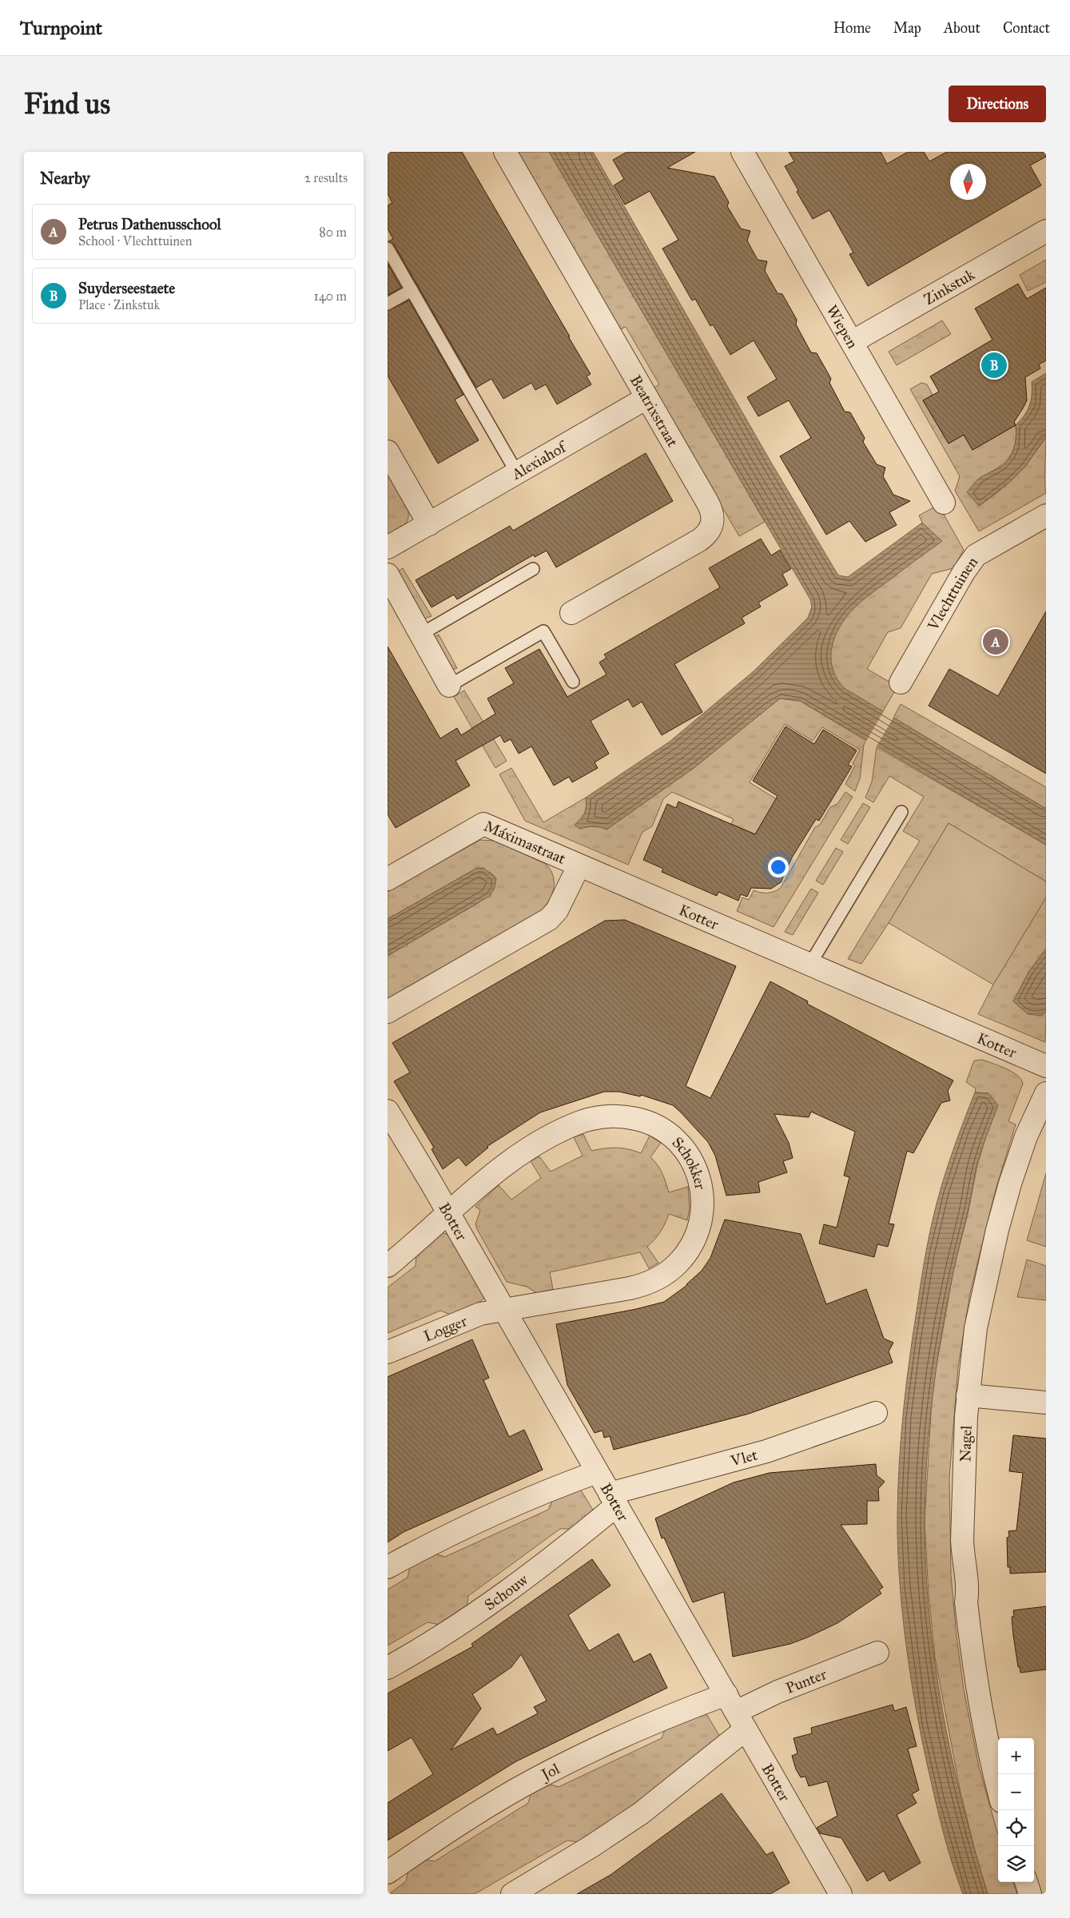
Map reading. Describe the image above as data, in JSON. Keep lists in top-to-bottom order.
{
  "streets": {
    "street": [
      "Zinkstuk",
      "Wiepen",
      "Beatrixstraat",
      "Alexiahof",
      "Vlechttuinen",
      "Máximastraat",
      "Kotter",
      "Schokker",
      "Botter",
      "Logger",
      "Nagel",
      "Vlet",
      "Schouw",
      "Punter",
      "Jol"
    ]
  },
  "crossings": [
    ["Zinkstuk", "Wiepen"],
    ["Beatrixstraat", "Alexiahof"],
    ["Máximastraat", "Kotter"],
    ["Schokker", "Botter"],
    ["Schokker", "Logger"],
    ["Botter", "Logger"],
    ["Botter", "Vlet"],
    ["Botter", "Schouw"],
    ["Botter", "Punter"],
    ["Botter", "Jol"],
    ["Vlet", "Schouw"],
    ["Punter", "Jol"]
  ],
  "north": "bottom",
  "page": {
    "header": "Turnpoint",
    "nav": [
      "Home",
      "Map",
      "About",
      "Contact"
    ],
    "buttons": "Directions",
    "title": "Find us",
    "heading": ["Nearby", "2 results"],
    "list": [
      {
        "mark": "A",
        "name": "Petrus Dathenusschool",
        "note": "School · Vlechttuinen",
        "value": "80 m"
      },
      {
        "mark": "B",
        "name": "Suyderseestaete",
        "note": "Place · Zinkstuk",
        "value": "140 m"
      }
    ],
    "pins": ["B", "A"],
    "map_buttons": ["+", "−"]
  }
}
